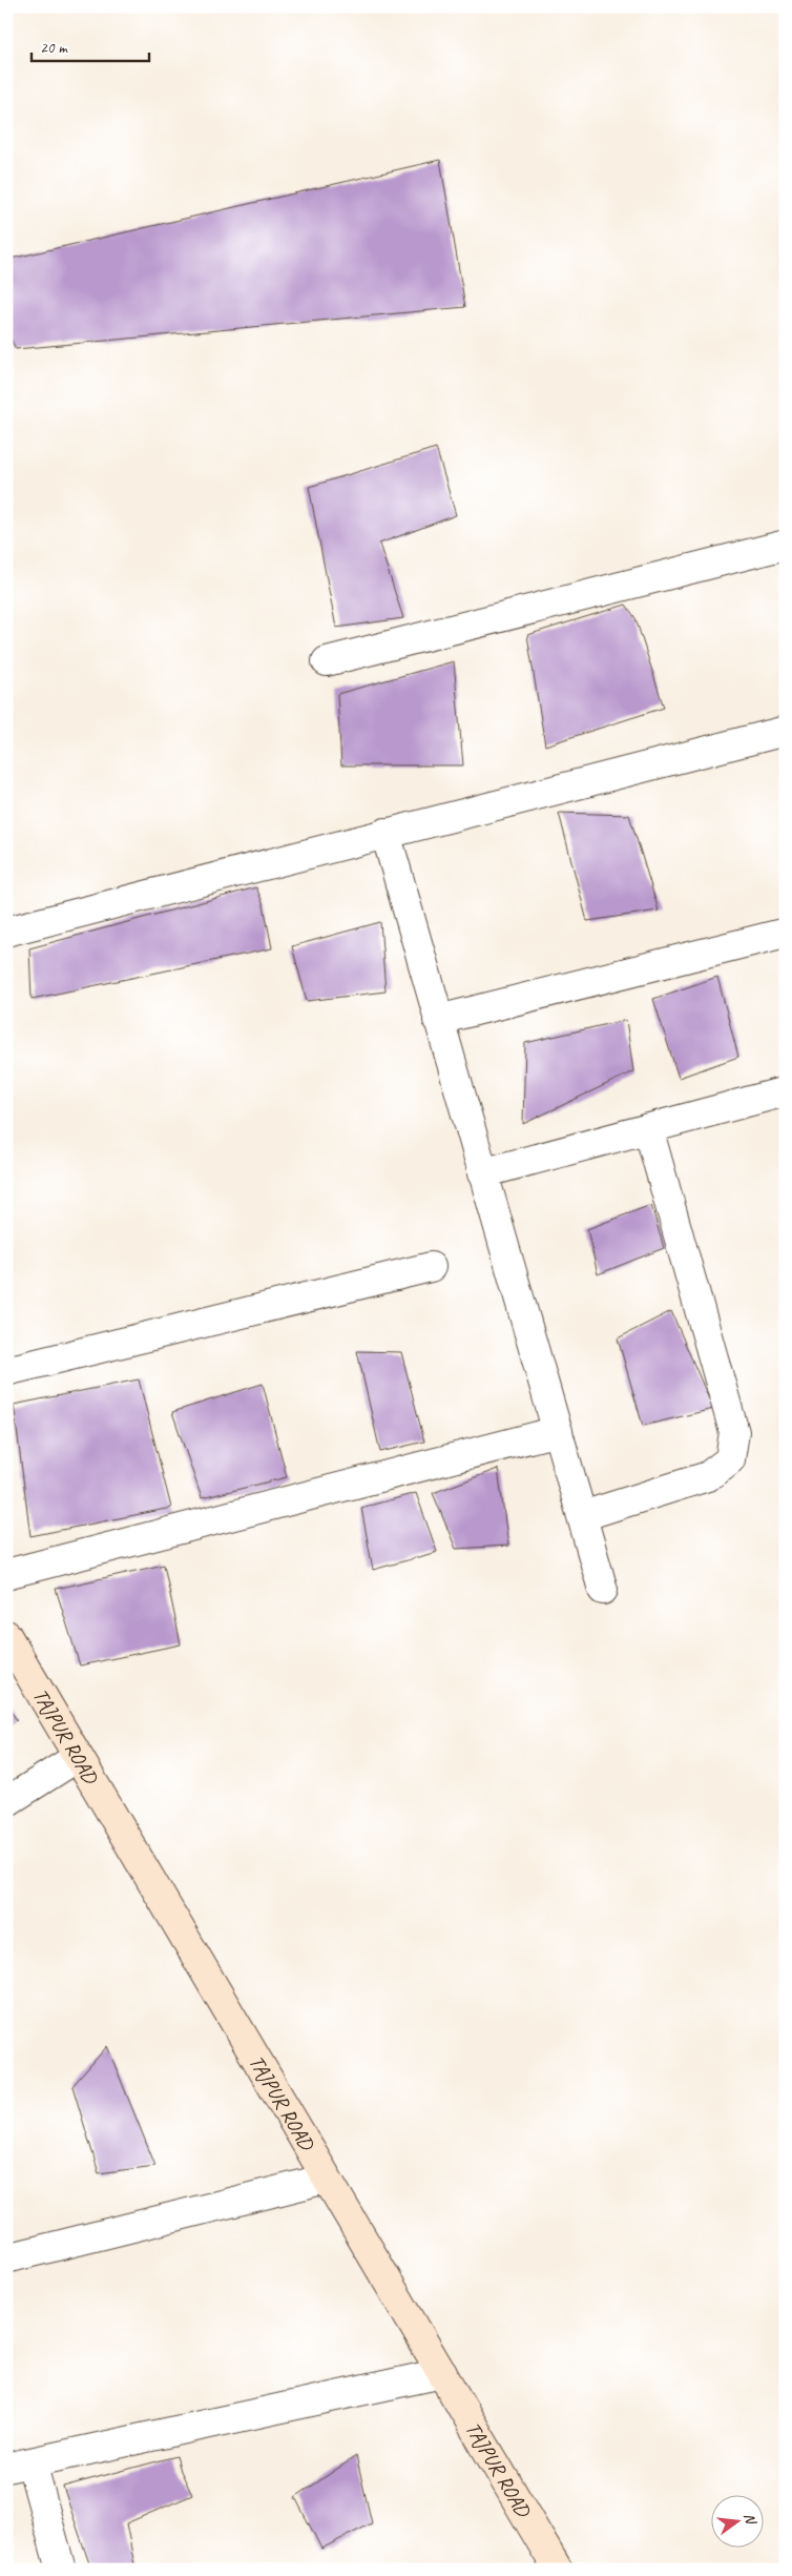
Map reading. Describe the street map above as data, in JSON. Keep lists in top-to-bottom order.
{
  "streets": {
    "main road": ["TAJPUR ROAD"]
  },
  "scale_bar": "20 m",
  "north": "right"
}
